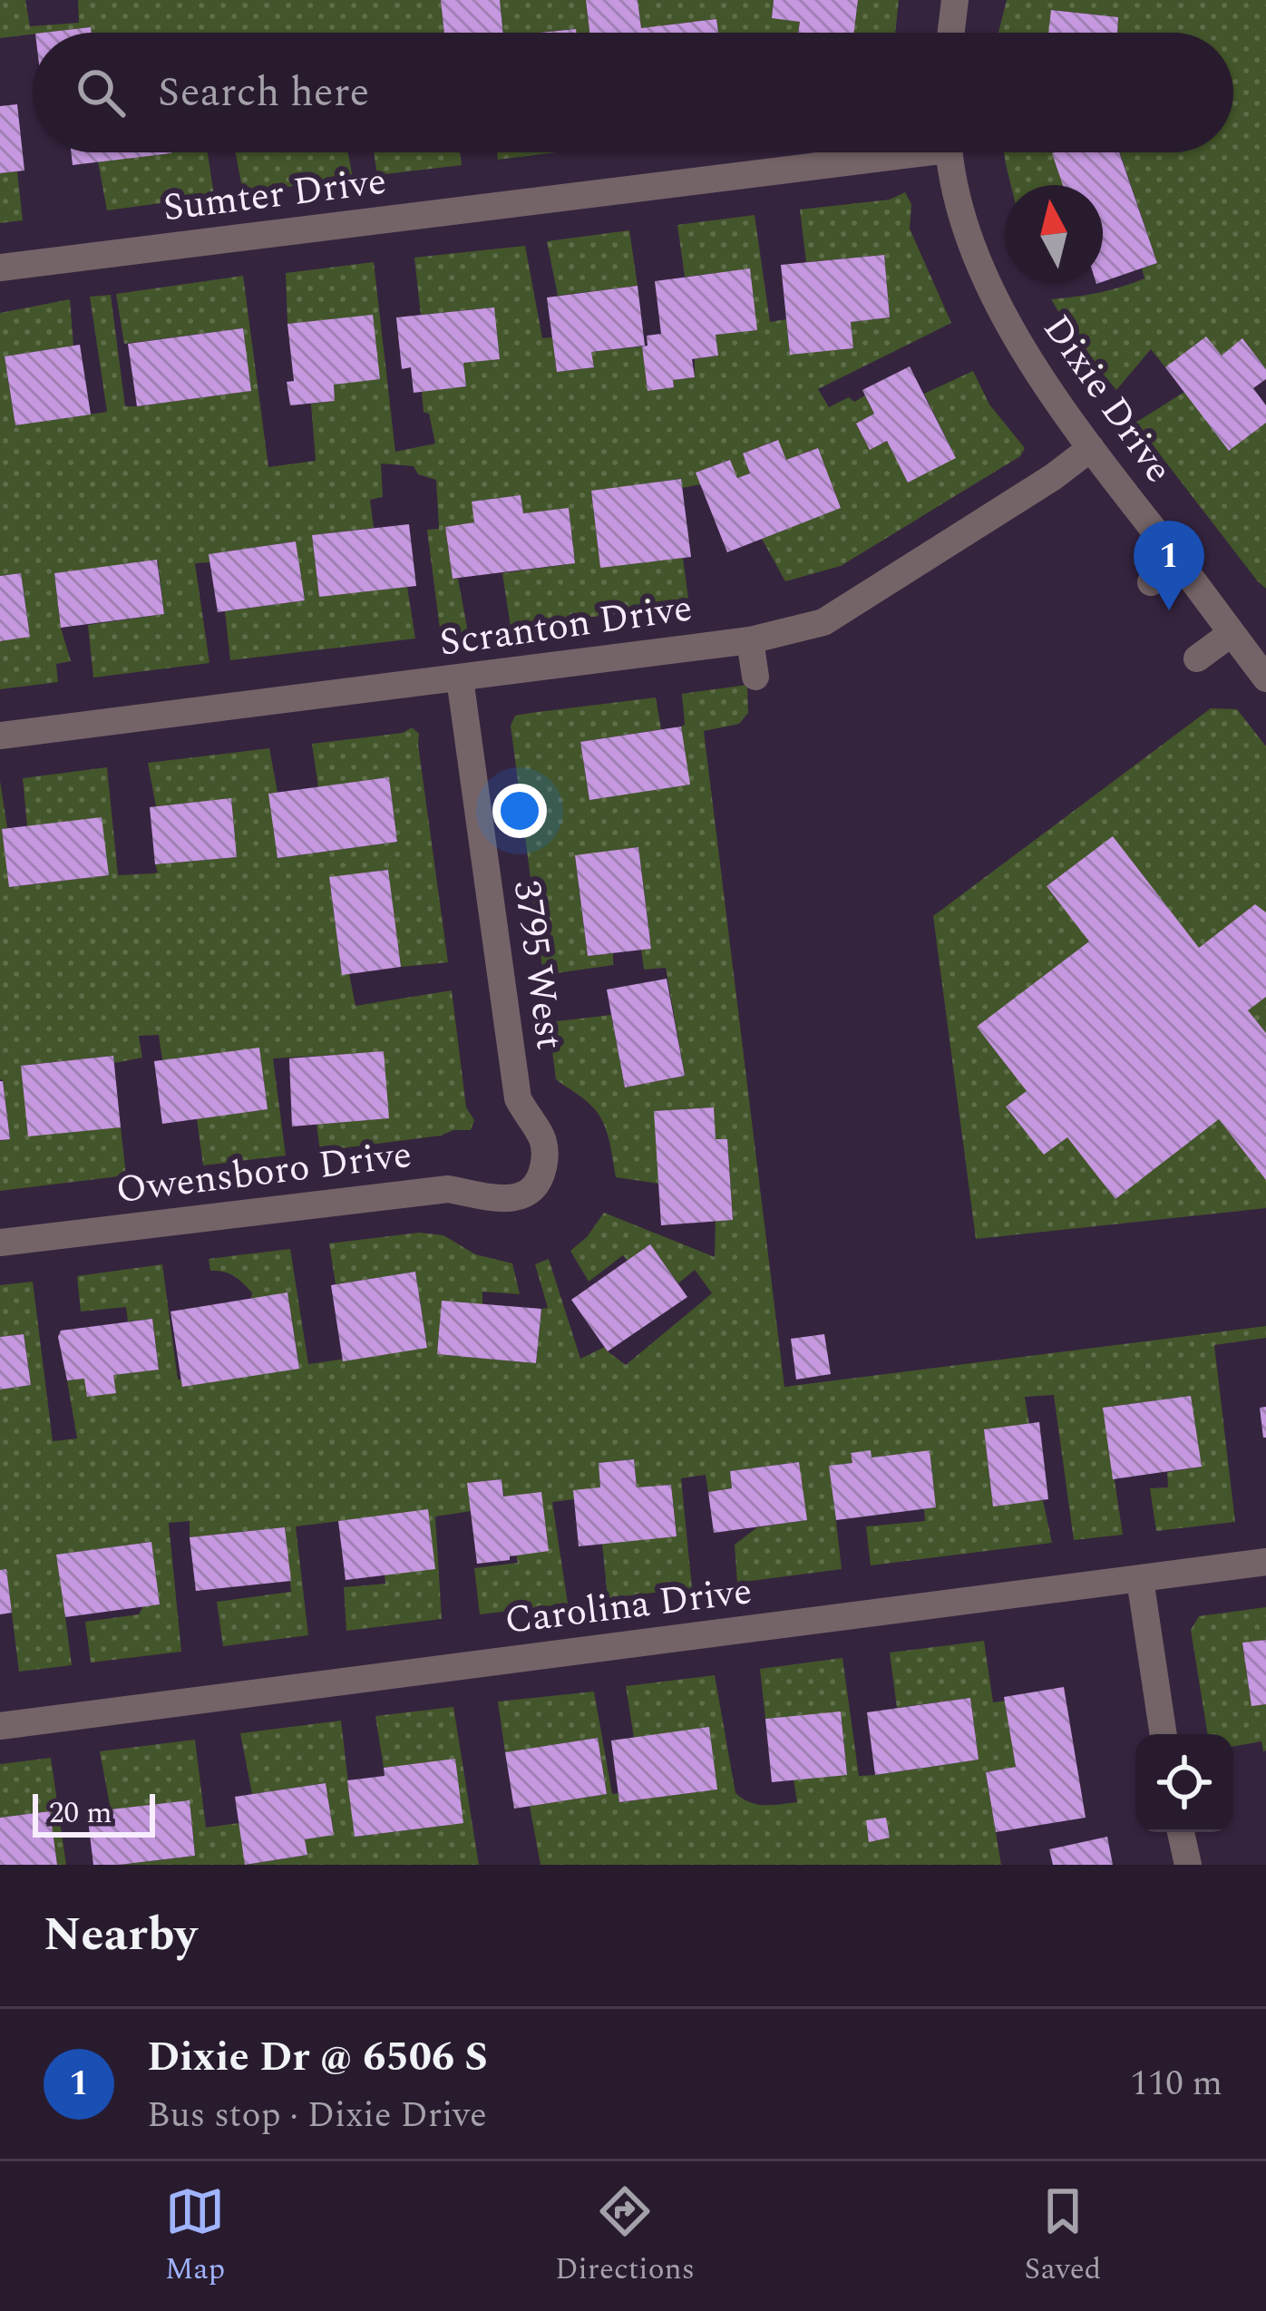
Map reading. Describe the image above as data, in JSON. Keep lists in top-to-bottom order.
{
  "streets": {
    "street": [
      "Sumter Drive",
      "Dixie Drive",
      "Scranton Drive",
      "3795 West",
      "Owensboro Drive",
      "Carolina Drive"
    ]
  },
  "crossings": [
    ["Dixie Drive", "Scranton Drive"],
    ["Scranton Drive", "3795 West"],
    ["3795 West", "Owensboro Drive"]
  ],
  "scale_bar": "20 m",
  "north": "top",
  "page": {
    "search": "Search here",
    "pins": "1",
    "scale": "20 m",
    "heading": "Nearby",
    "list": [
      {
        "mark": "1",
        "name": "Dixie Dr @ 6506 S",
        "note": "Bus stop · Dixie Drive",
        "value": "110 m"
      }
    ],
    "nav": ["Map", "Directions", "Saved"]
  }
}
